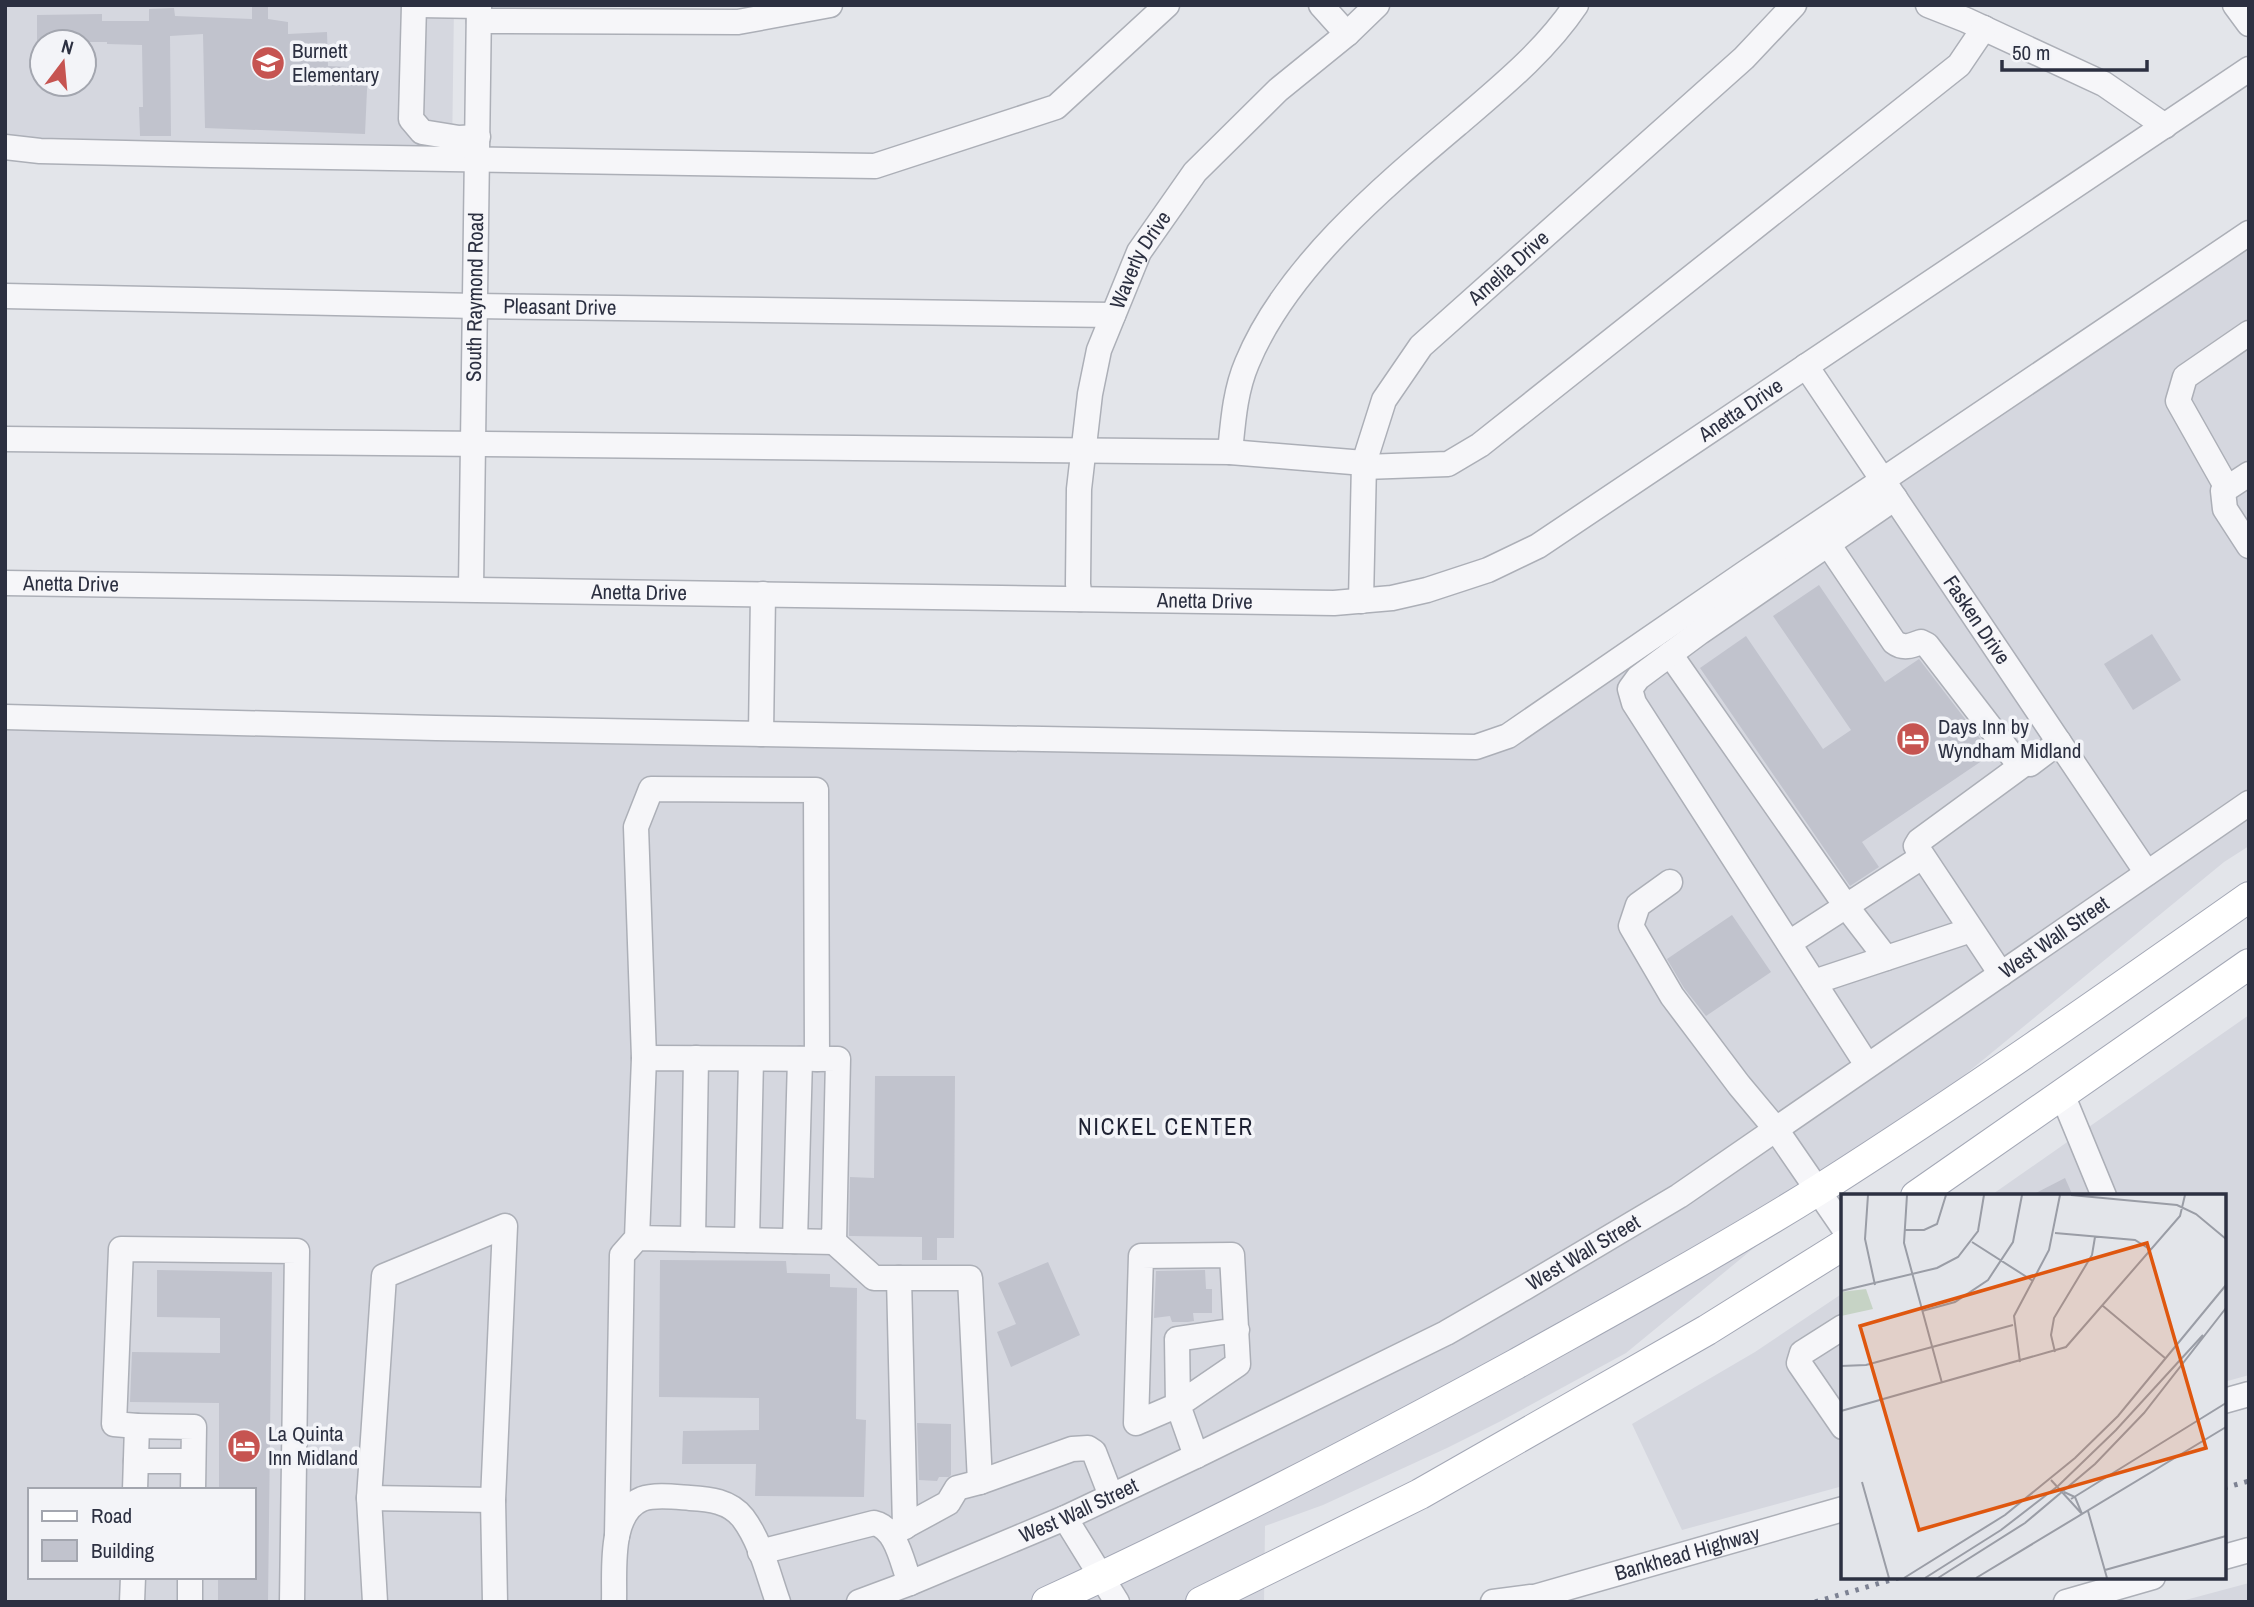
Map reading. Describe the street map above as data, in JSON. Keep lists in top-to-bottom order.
{
  "streets": {
    "street": [
      "Waverly Drive",
      "Amelia Drive",
      "South Raymond Road",
      "Pleasant Drive",
      "Anetta Drive",
      "Fasken Drive",
      "West Wall Street",
      "Bankhead Highway"
    ]
  },
  "crossings": [
    ["Waverly Drive", "Pleasant Drive"],
    ["Waverly Drive", "Anetta Drive"],
    ["Amelia Drive", "Anetta Drive"],
    ["South Raymond Road", "Pleasant Drive"],
    ["South Raymond Road", "Anetta Drive"],
    ["Anetta Drive", "Fasken Drive"],
    ["Fasken Drive", "West Wall Street"]
  ],
  "districts": ["NICKEL CENTER"],
  "places": {
    "school or university": ["Burnett Elementary"],
    "hotel": ["Days Inn by Wyndham Midland", "La Quinta Inn Midland"]
  },
  "legend": ["Road", "Building"],
  "scale_bar": "50 m",
  "north": "top"
}
